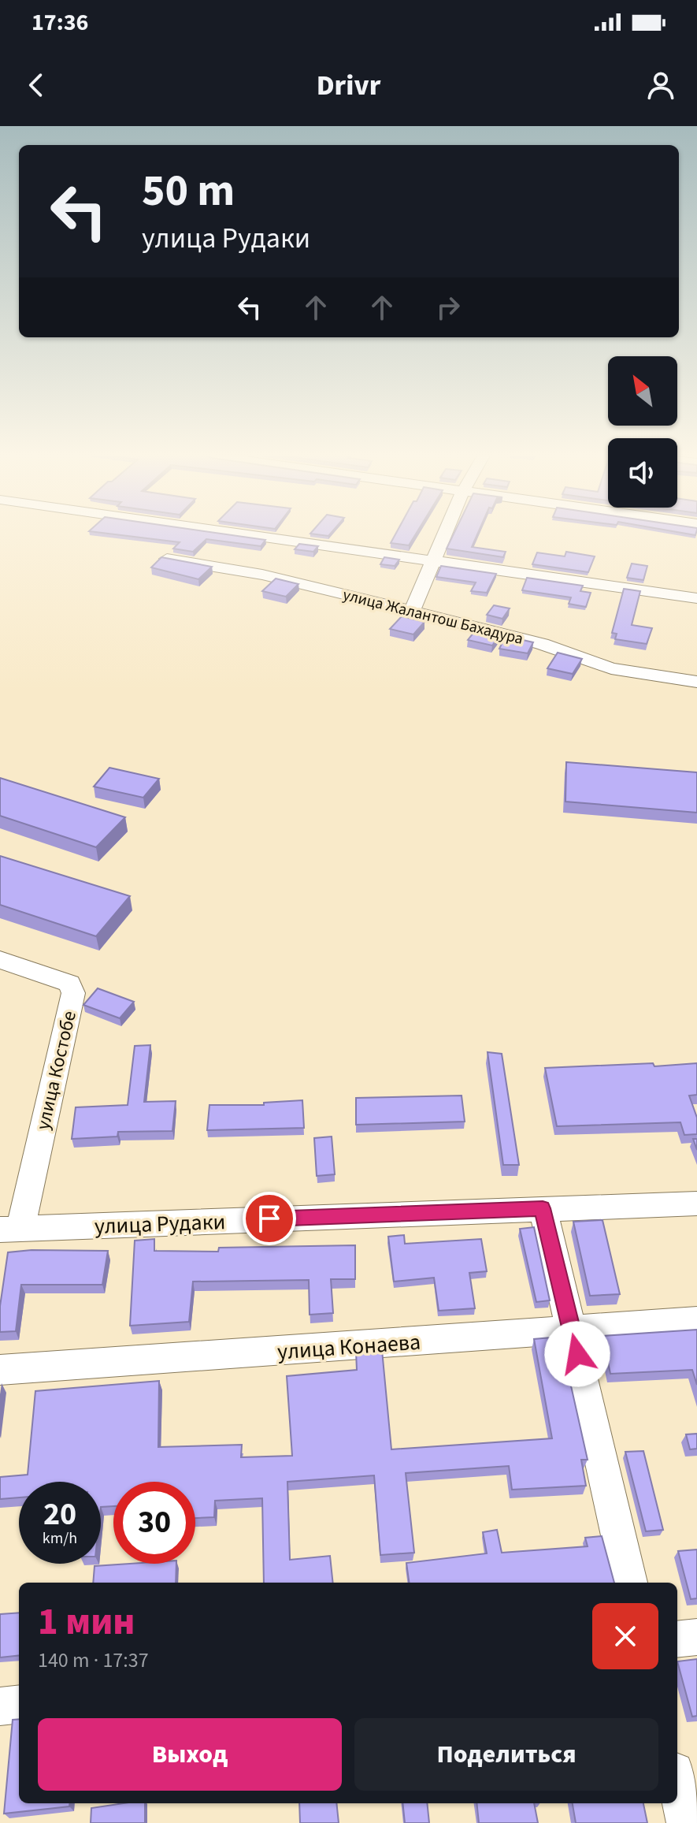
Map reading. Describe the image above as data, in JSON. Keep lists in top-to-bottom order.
{
  "streets": {
    "street": [
      "улица Жалантош Бахадура",
      "улица Костобе",
      "улица Рудаки",
      "улица Конаева"
    ]
  },
  "crossings": [
    ["улица Костобе", "улица Рудаки"]
  ],
  "north": "top left",
  "page": {
    "status": "17:36",
    "header": "Drivr",
    "turn": ["50 m", "улица Рудаки"],
    "speed": "20 km/h",
    "limit": "30",
    "heading": ["1 мин", "140 m · 17:37"],
    "buttons": ["Выход", "Поделиться"]
  }
}
